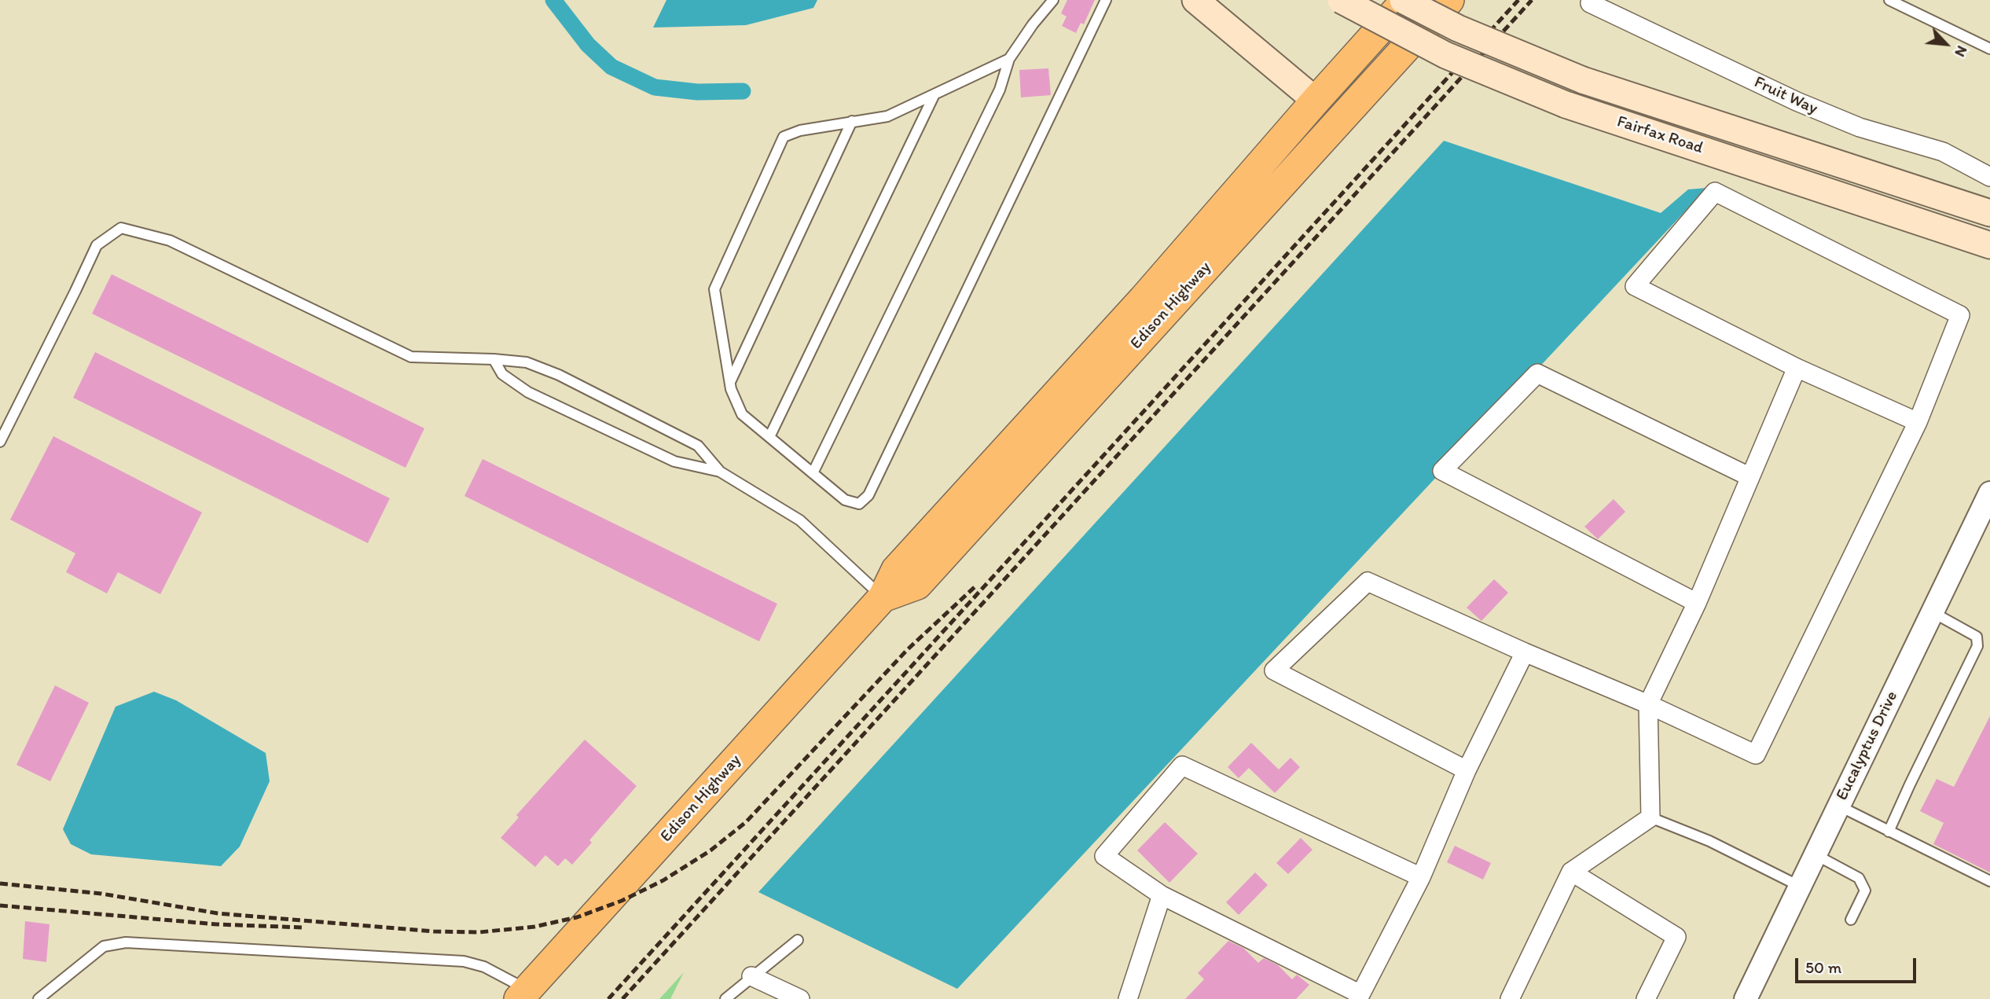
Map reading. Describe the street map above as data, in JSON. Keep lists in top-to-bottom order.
{
  "streets": {
    "main road": ["Fairfax Road", "Edison Highway"],
    "street": ["Fruit Way", "Eucalyptus Drive"]
  },
  "crossings": [
    ["Fairfax Road", "Edison Highway"]
  ],
  "scale_bar": "50 m",
  "north": "bottom right"
}
